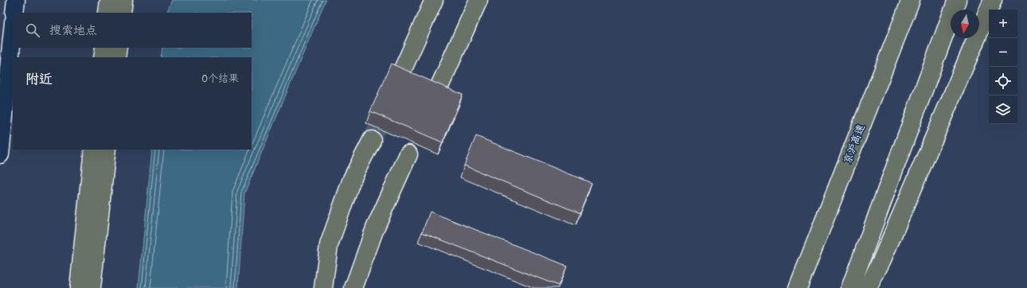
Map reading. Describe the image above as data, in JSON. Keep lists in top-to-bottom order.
{
  "streets": {
    "highway": ["京沪高速"]
  },
  "north": "bottom",
  "page": {
    "map_buttons": ["+", "−"],
    "search": "搜索地点",
    "heading": ["附近", "0个结果"]
  }
}
